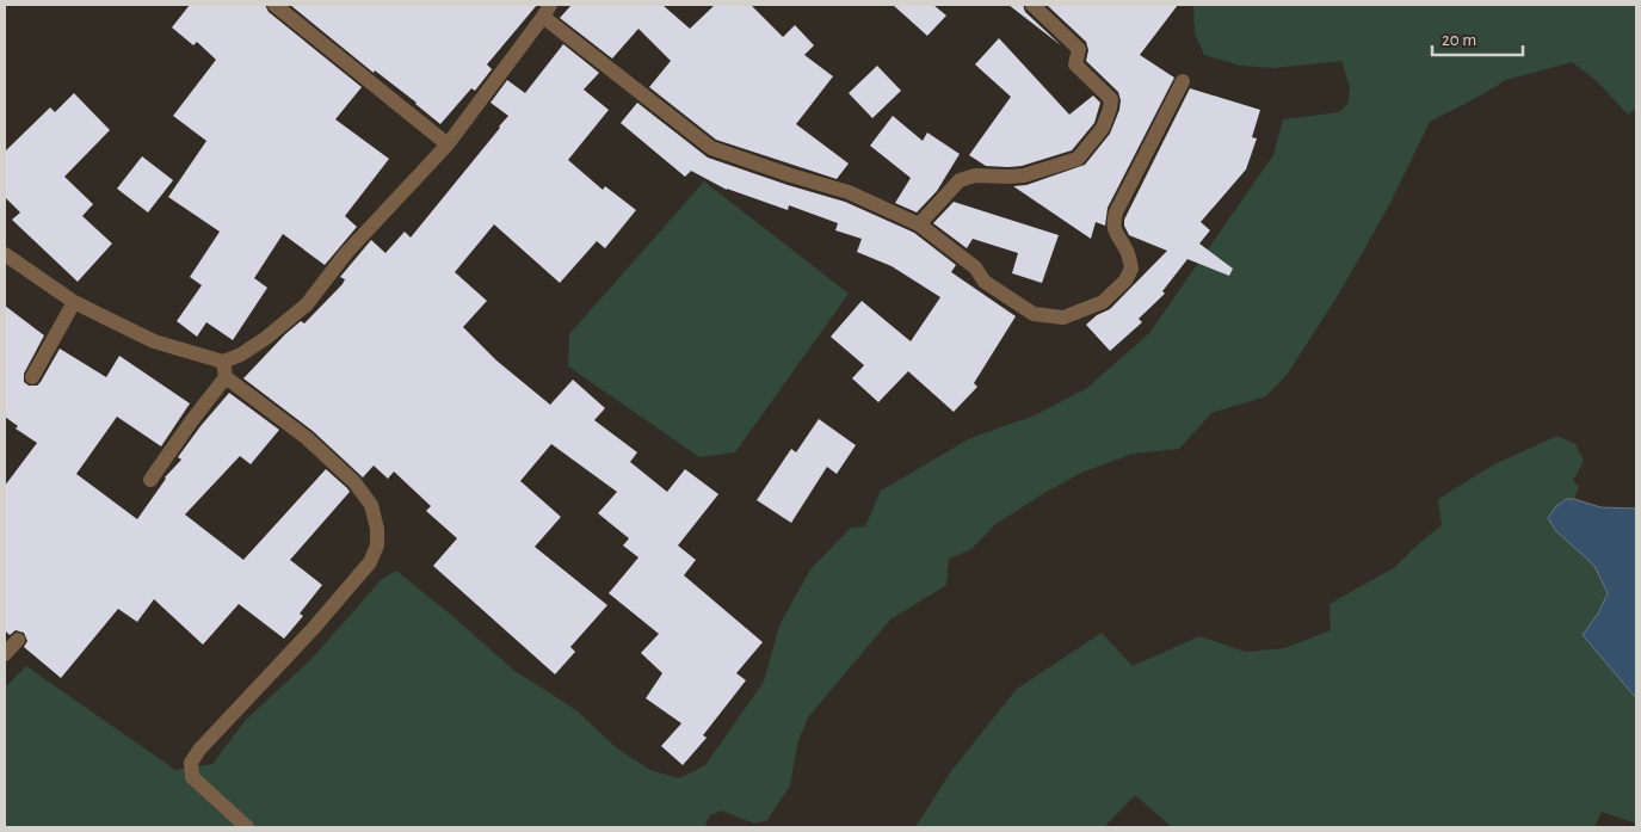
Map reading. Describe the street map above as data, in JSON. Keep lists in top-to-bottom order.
{
  "scale_bar": "20 m"
}
